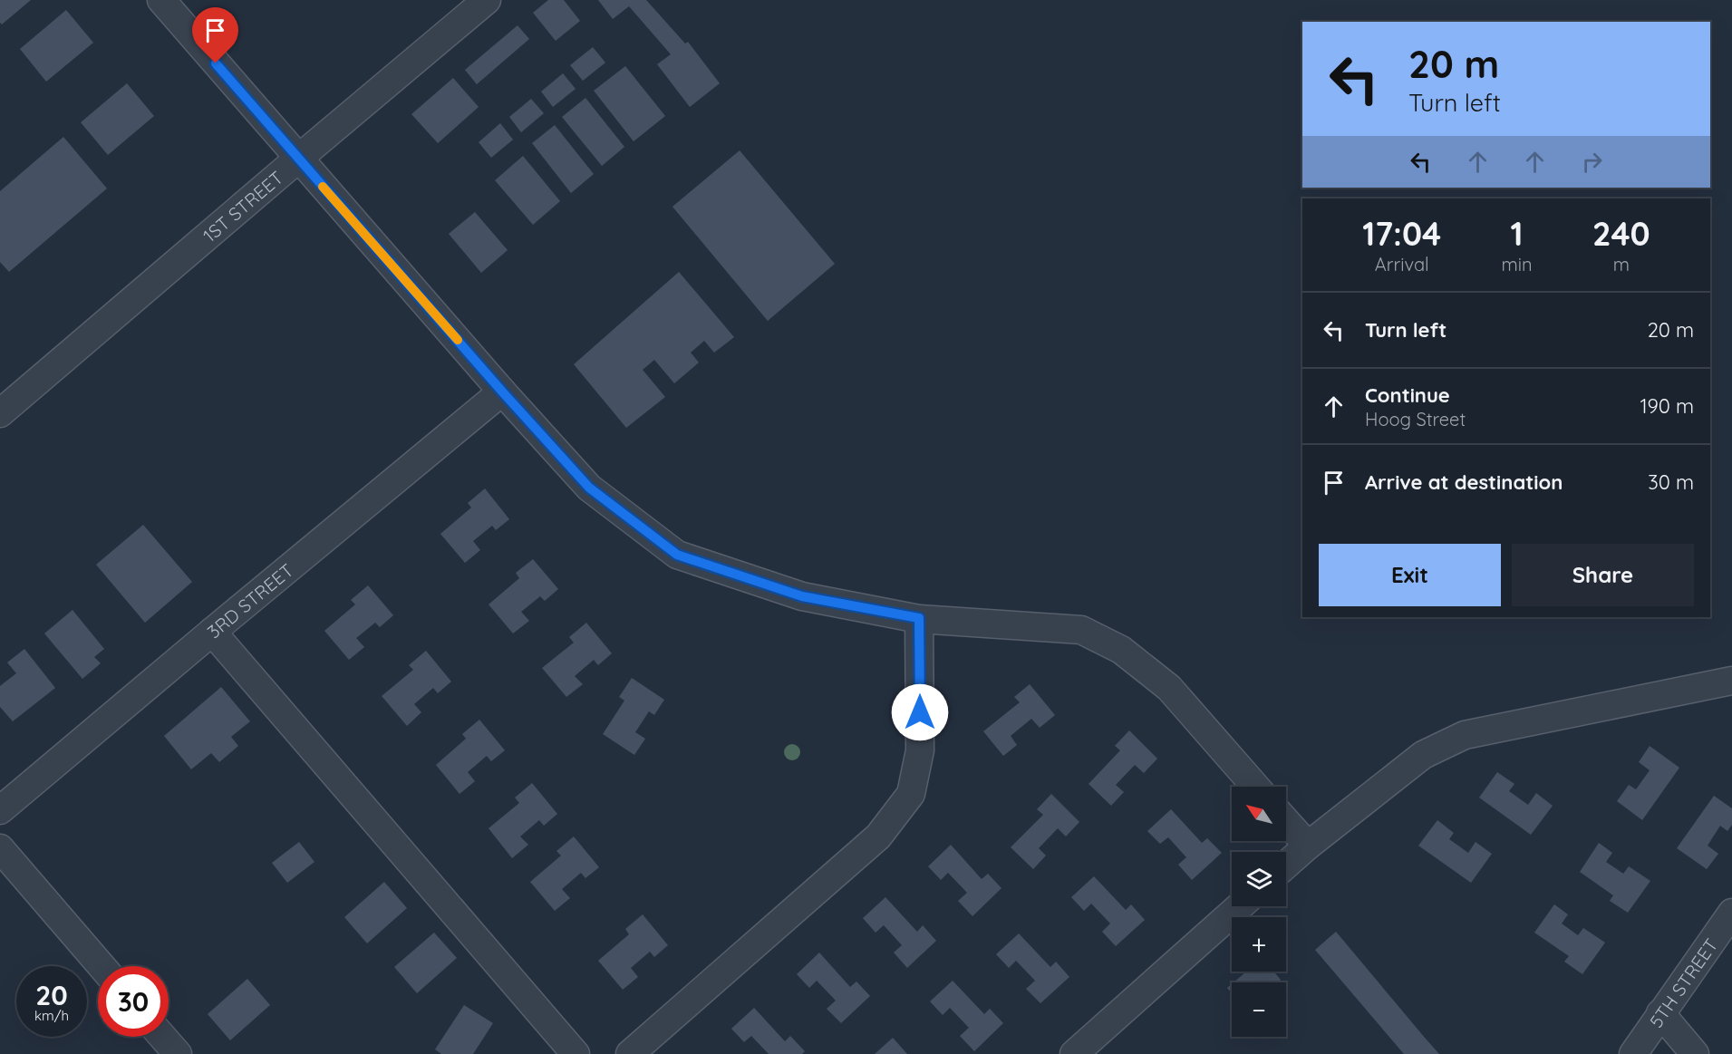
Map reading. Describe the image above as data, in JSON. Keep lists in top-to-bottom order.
{
  "streets": {
    "street": ["1ST STREET", "3RD STREET", "5TH STREET"]
  },
  "north": "top left",
  "page": {
    "turn": ["20 m", "Turn left"],
    "eta": [
      "17:04",
      "Arrival",
      "1",
      "min",
      "240",
      "m"
    ],
    "list": [
      {
        "name": "Turn left",
        "value": "20 m"
      },
      {
        "name": "Continue",
        "note": "Hoog Street",
        "value": "190 m"
      },
      {
        "name": "Arrive at destination",
        "value": "30 m"
      }
    ],
    "buttons": ["Exit", "Share"],
    "map_buttons": ["+", "−"],
    "speed": "20 km/h",
    "limit": "30"
  }
}
